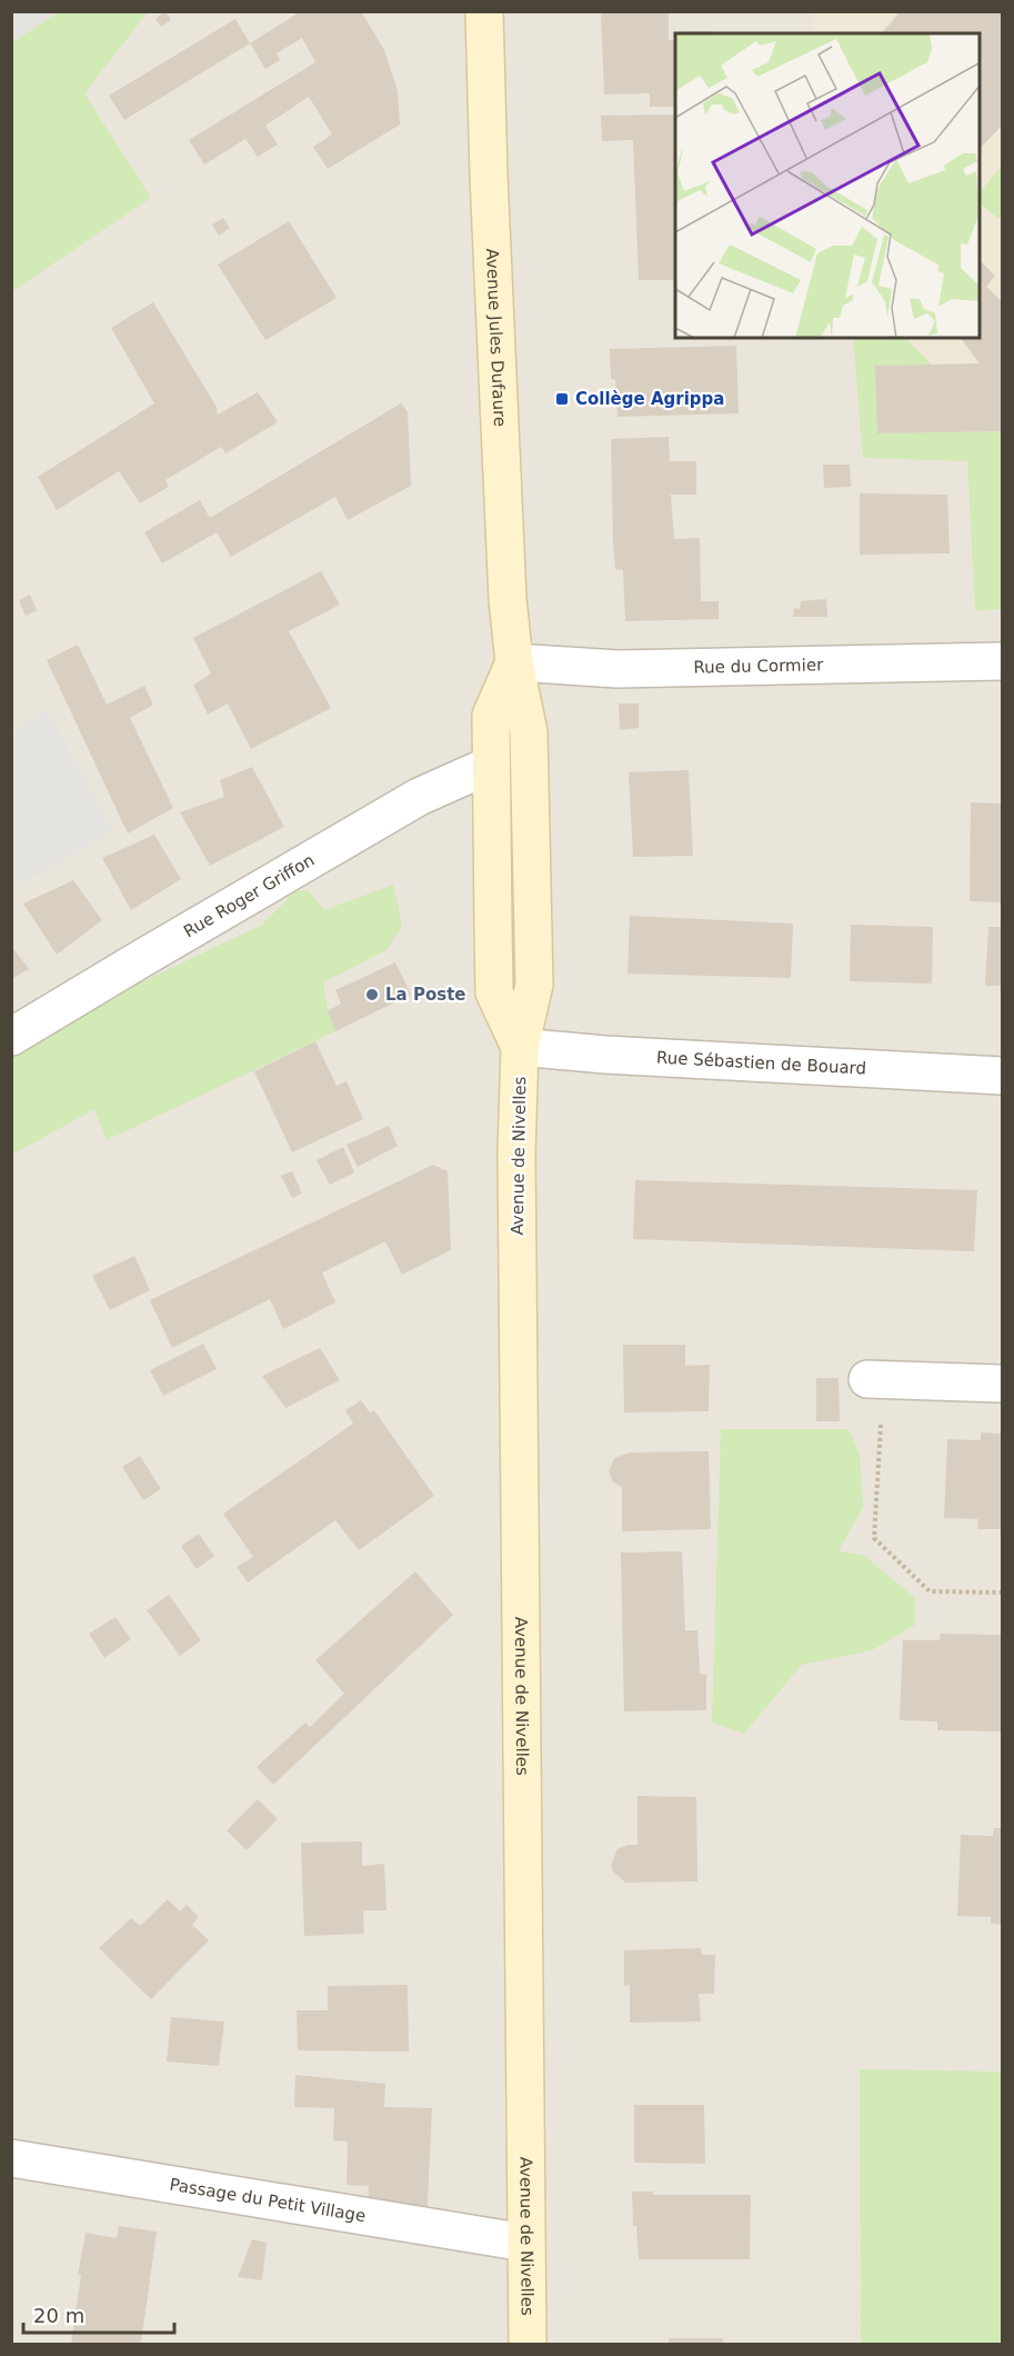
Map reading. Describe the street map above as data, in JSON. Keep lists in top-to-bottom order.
{
  "streets": {
    "main road": ["Avenue Jules Dufaure", "Avenue de Nivelles"],
    "street": [
      "Rue du Cormier",
      "Rue Roger Griffon",
      "Rue Sébastien de Bouard",
      "Passage du Petit Village"
    ]
  },
  "crossings": [
    ["Avenue Jules Dufaure", "Rue du Cormier"],
    ["Avenue Jules Dufaure", "Avenue de Nivelles"],
    ["Rue du Cormier", "Avenue de Nivelles"],
    ["Rue Roger Griffon", "Avenue de Nivelles"],
    ["Rue Sébastien de Bouard", "Avenue de Nivelles"],
    ["Avenue de Nivelles", "Passage du Petit Village"]
  ],
  "places": {
    "transit": ["Collège Agrippa"],
    "other": ["La Poste"]
  },
  "scale_bar": "20 m"
}
